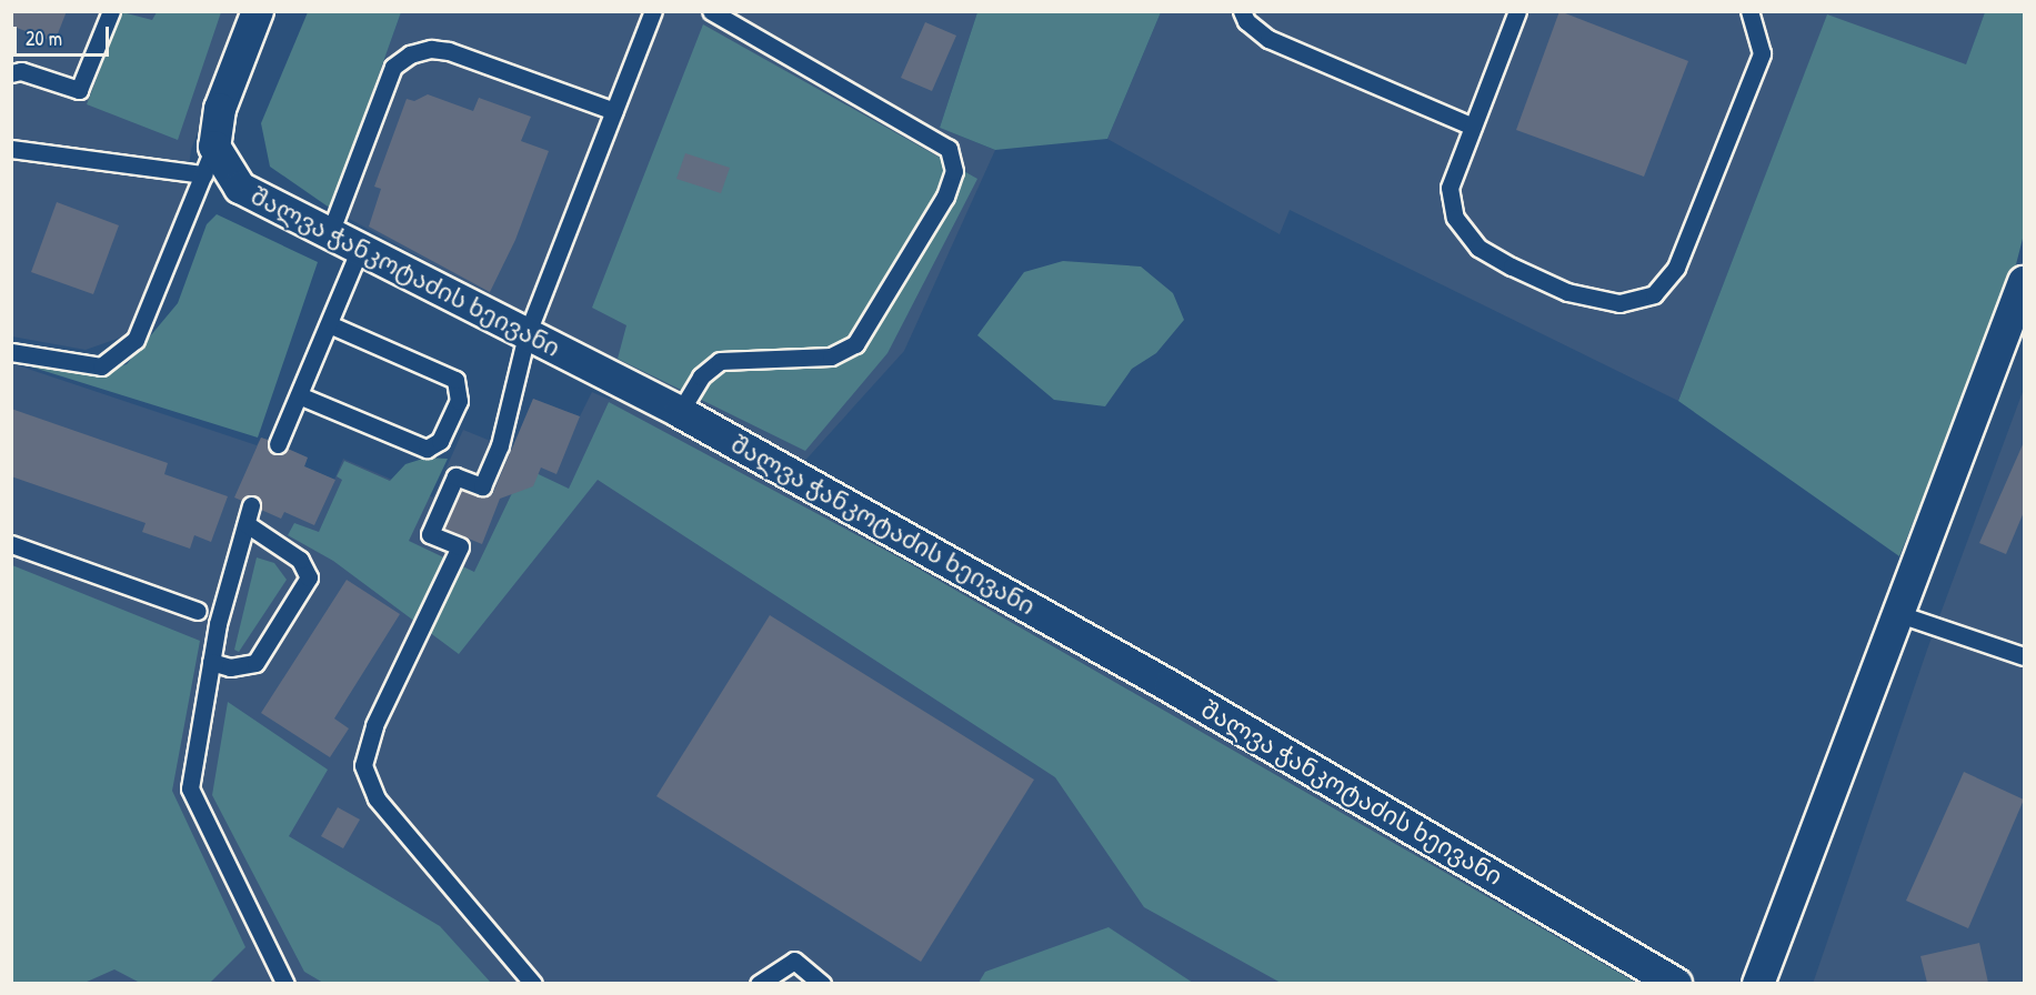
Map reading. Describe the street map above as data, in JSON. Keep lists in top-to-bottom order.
{
  "streets": {
    "street": ["შალვა ჭანკოტაძის ხეივანი"]
  },
  "scale_bar": "20 m"
}
